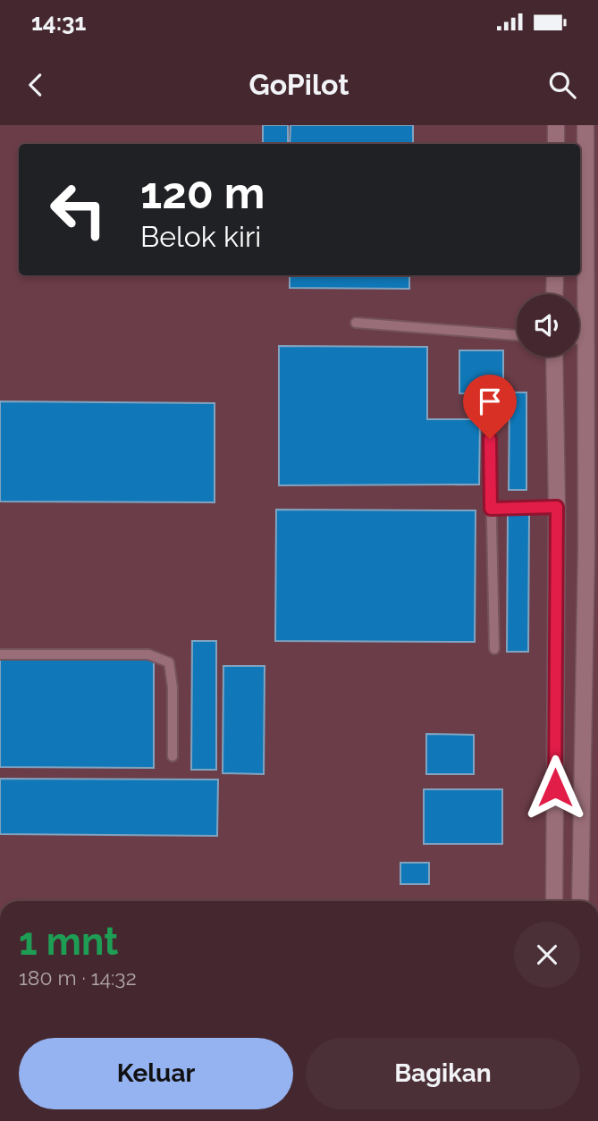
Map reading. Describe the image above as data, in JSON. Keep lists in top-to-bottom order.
{
  "page": {
    "status": "14:31",
    "header": "GoPilot",
    "turn": ["120 m", "Belok kiri"],
    "heading": ["1 mnt", "180 m · 14:32"],
    "buttons": ["Keluar", "Bagikan"]
  }
}
